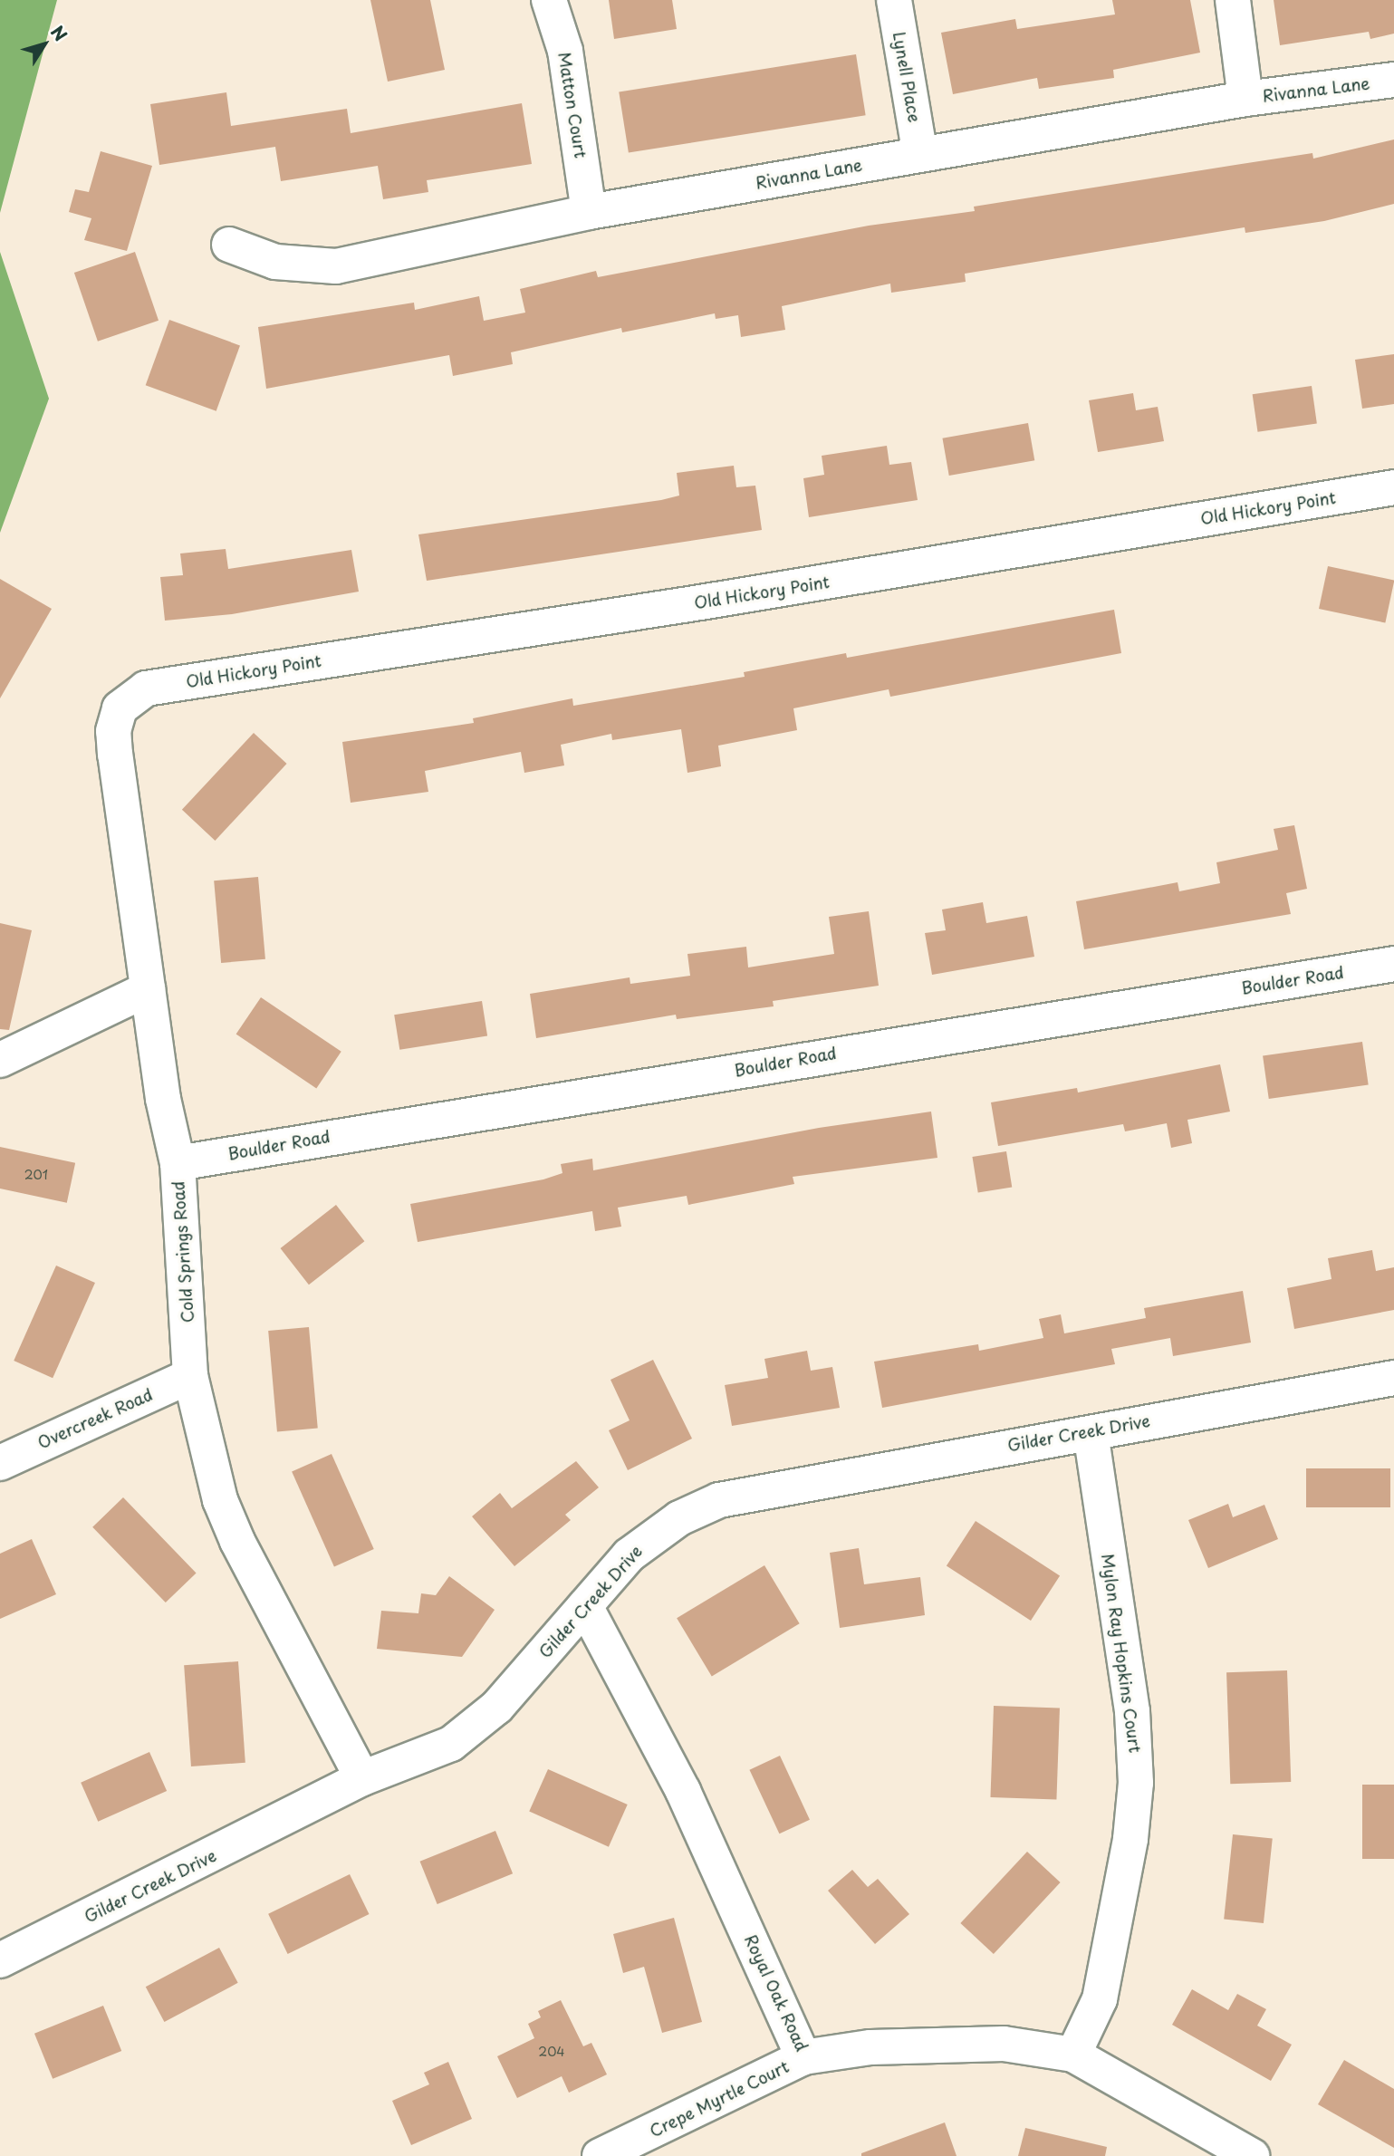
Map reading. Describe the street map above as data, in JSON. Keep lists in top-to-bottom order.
{
  "streets": {
    "street": [
      "Lynell Place",
      "Rivanna Lane",
      "Matton Court",
      "Old Hickory Point",
      "Boulder Road",
      "Cold Springs Road",
      "Overcreek Road",
      "Gilder Creek Drive",
      "Mylon Ray Hopkins Court",
      "Royal Oak Road",
      "Crepe Myrtle Court"
    ]
  },
  "crossings": [
    ["Lynell Place", "Rivanna Lane"],
    ["Rivanna Lane", "Matton Court"],
    ["Old Hickory Point", "Cold Springs Road"],
    ["Boulder Road", "Cold Springs Road"],
    ["Cold Springs Road", "Overcreek Road"],
    ["Cold Springs Road", "Gilder Creek Drive"],
    ["Gilder Creek Drive", "Mylon Ray Hopkins Court"],
    ["Gilder Creek Drive", "Royal Oak Road"],
    ["Mylon Ray Hopkins Court", "Royal Oak Road"],
    ["Royal Oak Road", "Crepe Myrtle Court"]
  ],
  "house_numbers": ["201", "204"],
  "north": "top right"
}
